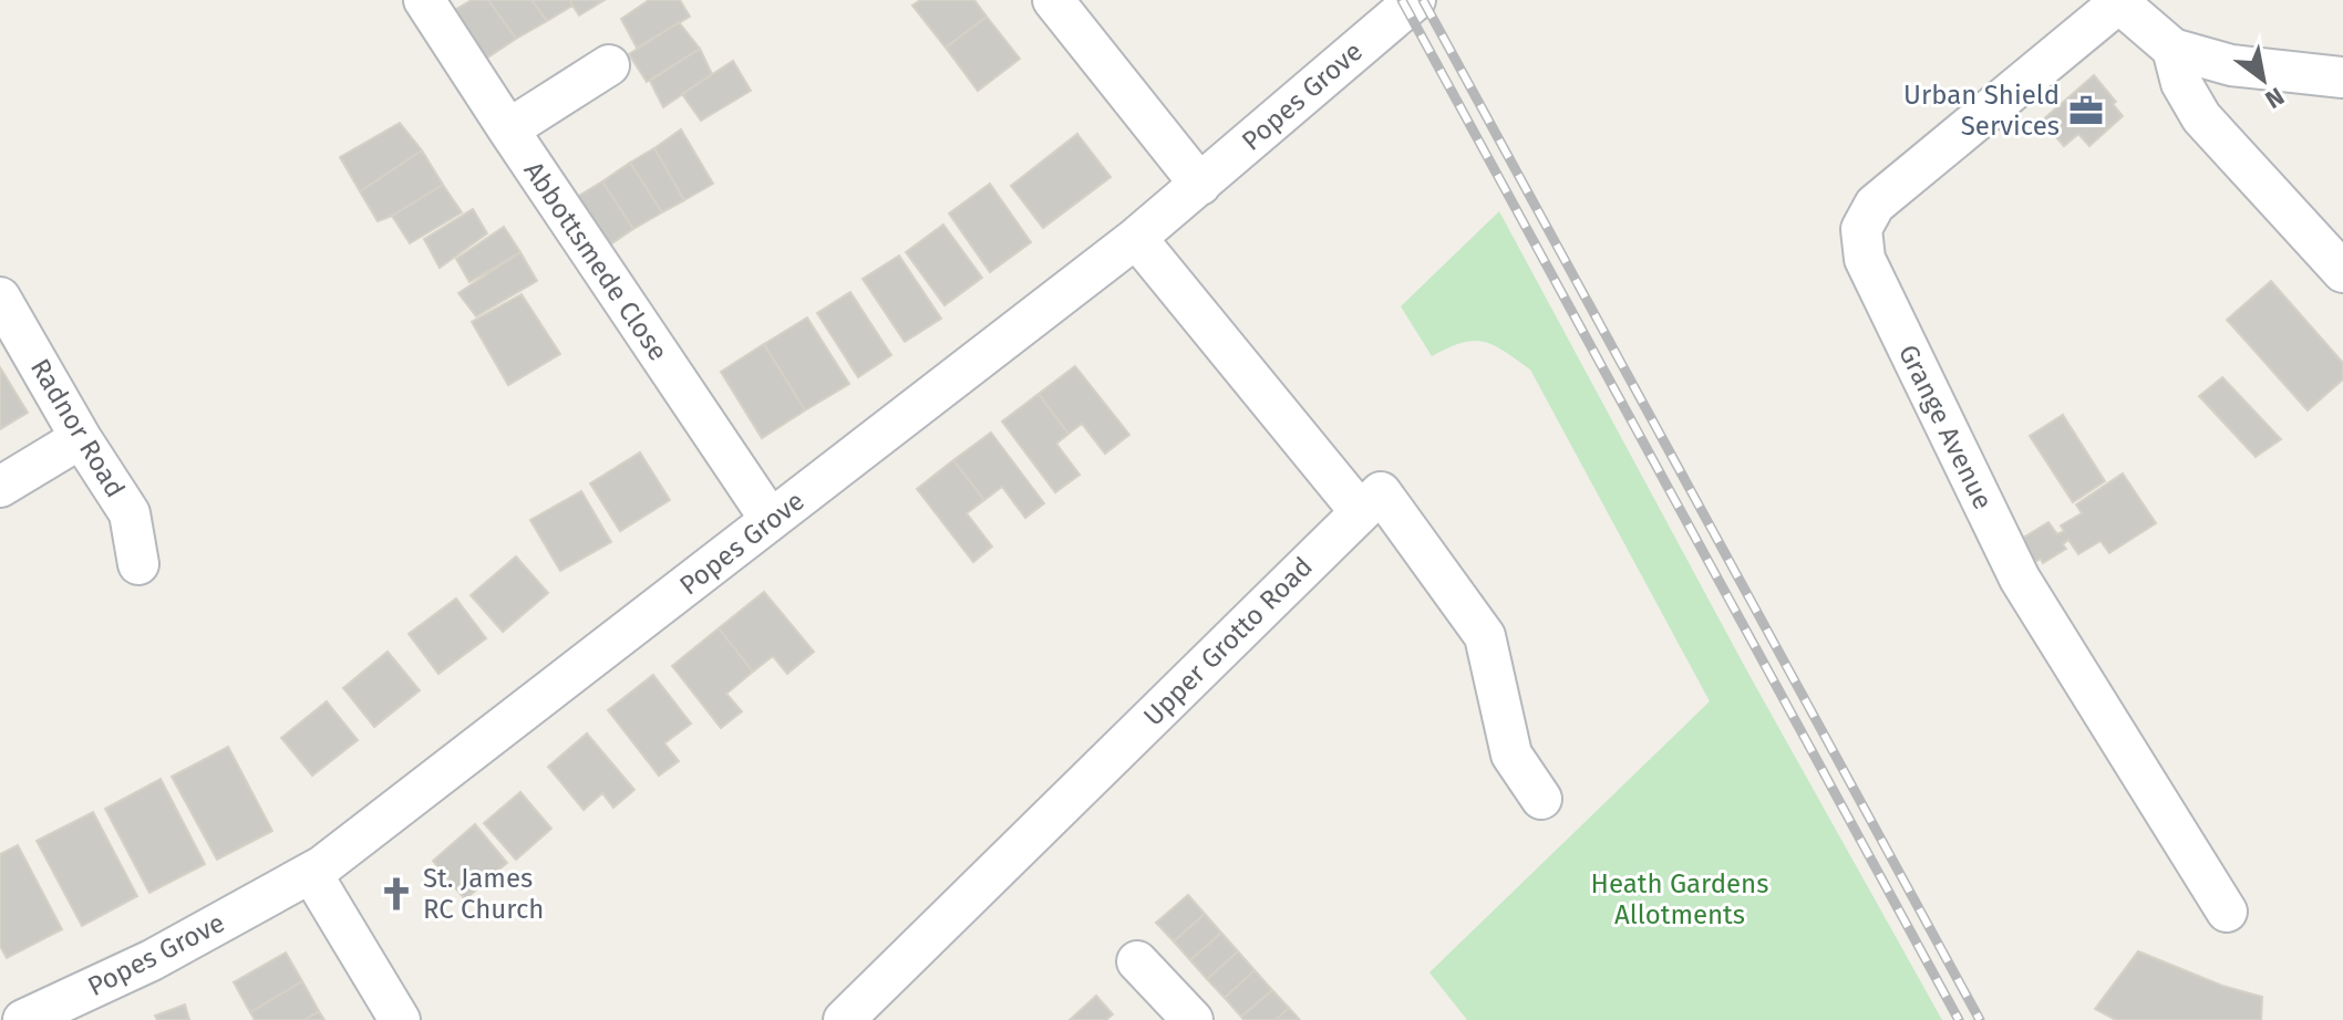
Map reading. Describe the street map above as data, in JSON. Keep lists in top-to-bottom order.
{
  "streets": {
    "street": [
      "Popes Grove",
      "Abbottsmede Close",
      "Grange Avenue",
      "Radnor Road",
      "Upper Grotto Road"
    ]
  },
  "crossings": [
    ["Popes Grove", "Abbottsmede Close"]
  ],
  "parks": ["Heath Gardens Allotments"],
  "places": {
    "office": ["Urban Shield Services"],
    "church": ["St. James RC Church"]
  },
  "north": "bottom right"
}
